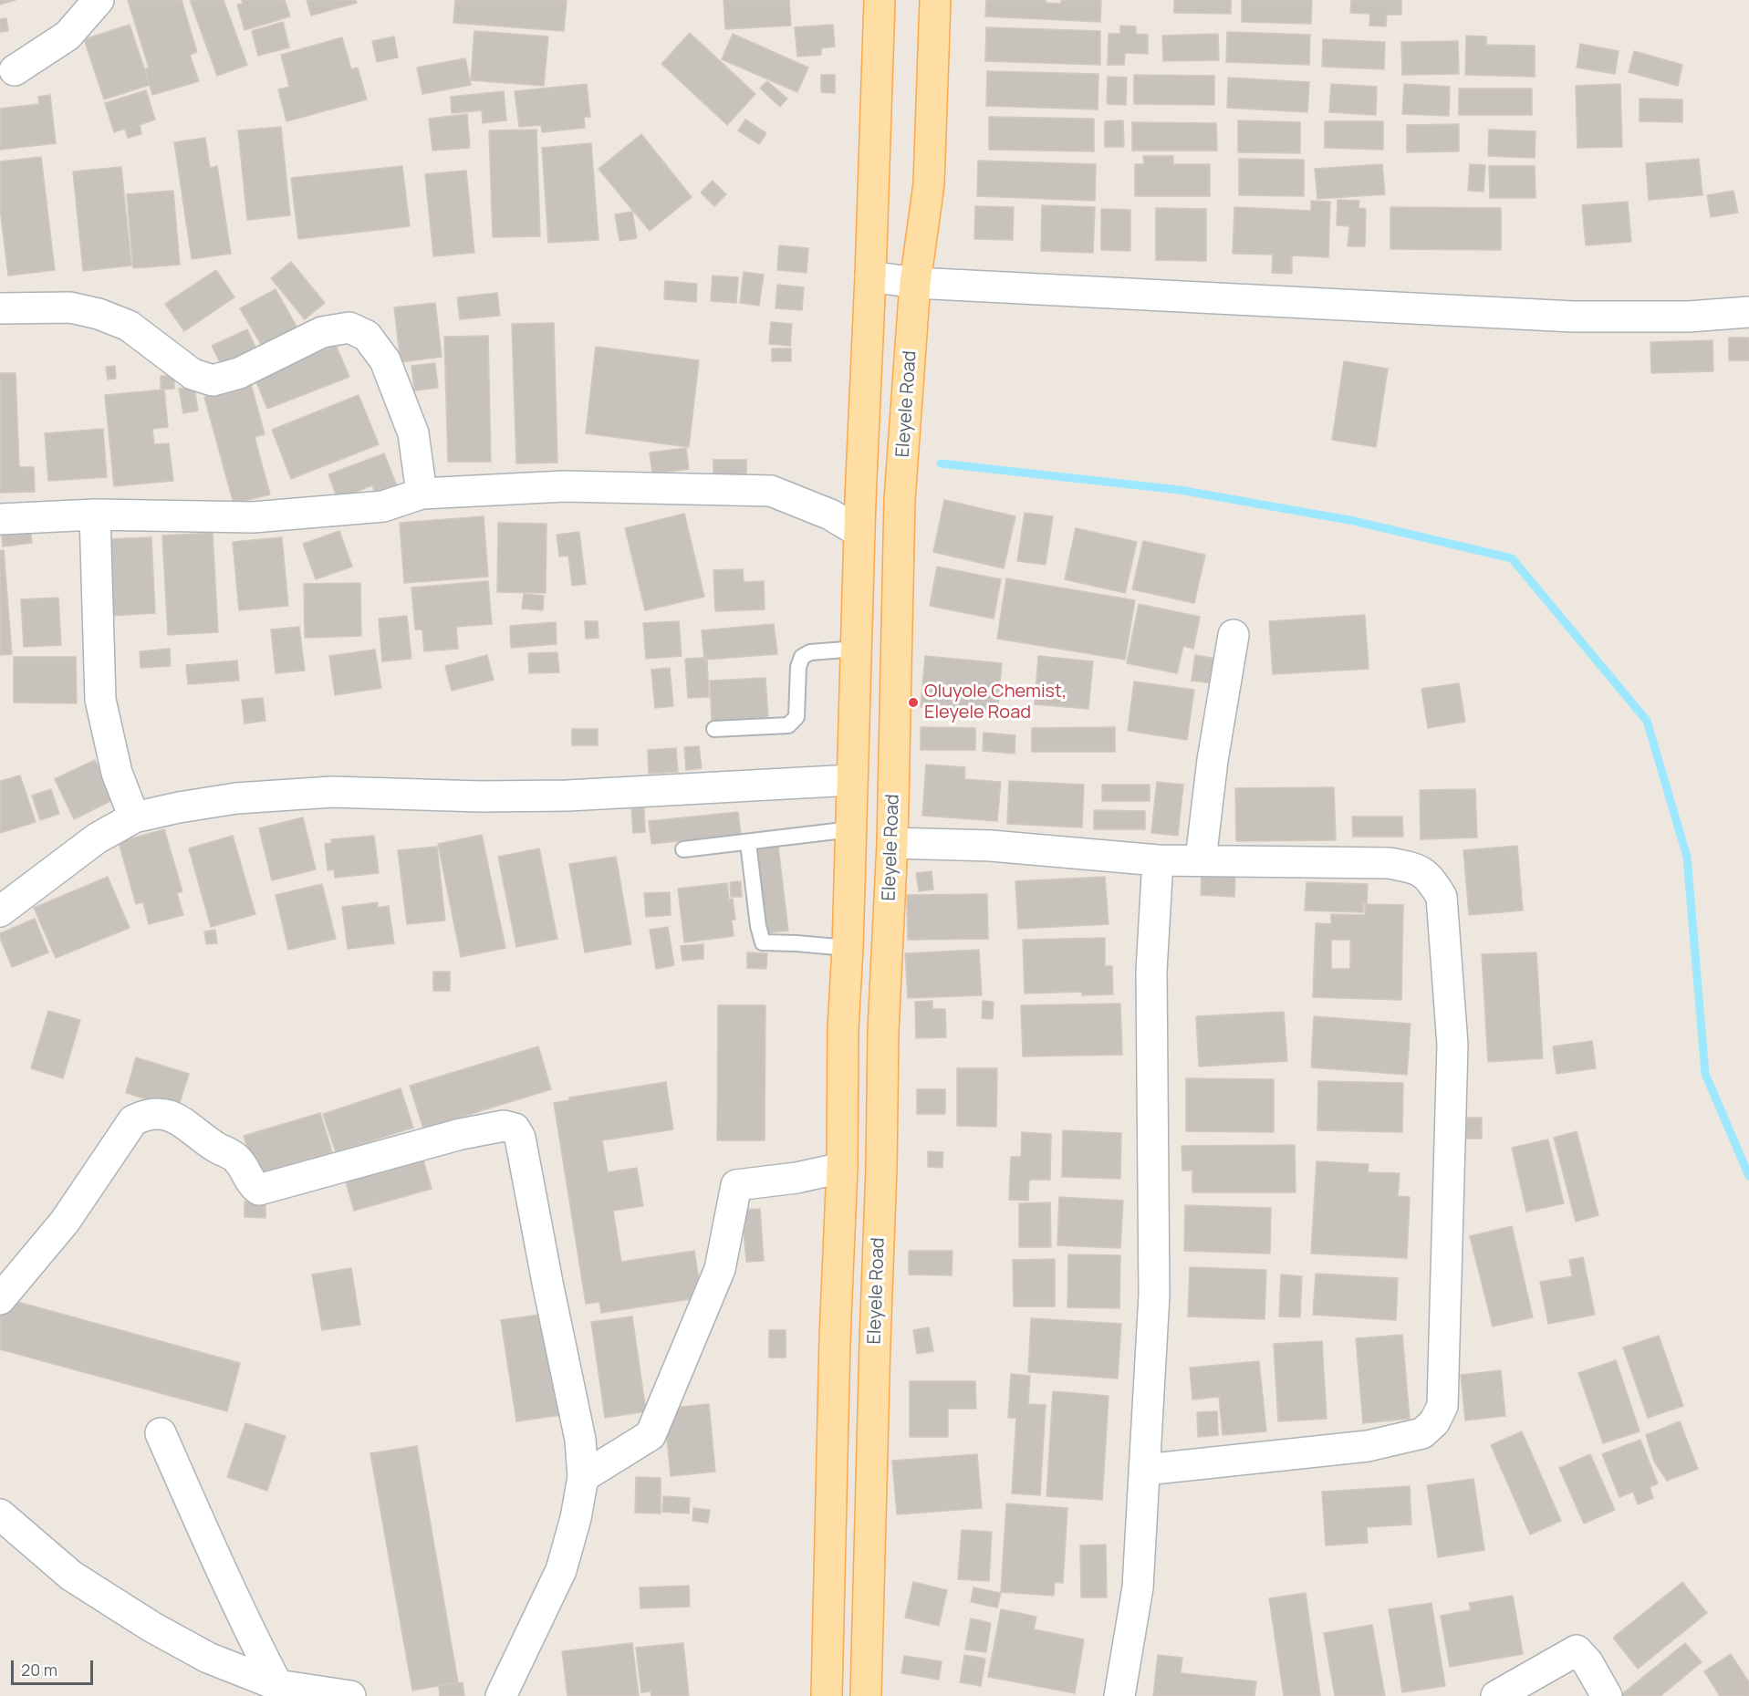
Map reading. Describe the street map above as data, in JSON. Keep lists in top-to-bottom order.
{
  "streets": {
    "main road": ["Eleyele Road"]
  },
  "places": ["Oluyole Chemist, Eleyele Road"],
  "scale_bar": "20 m"
}
